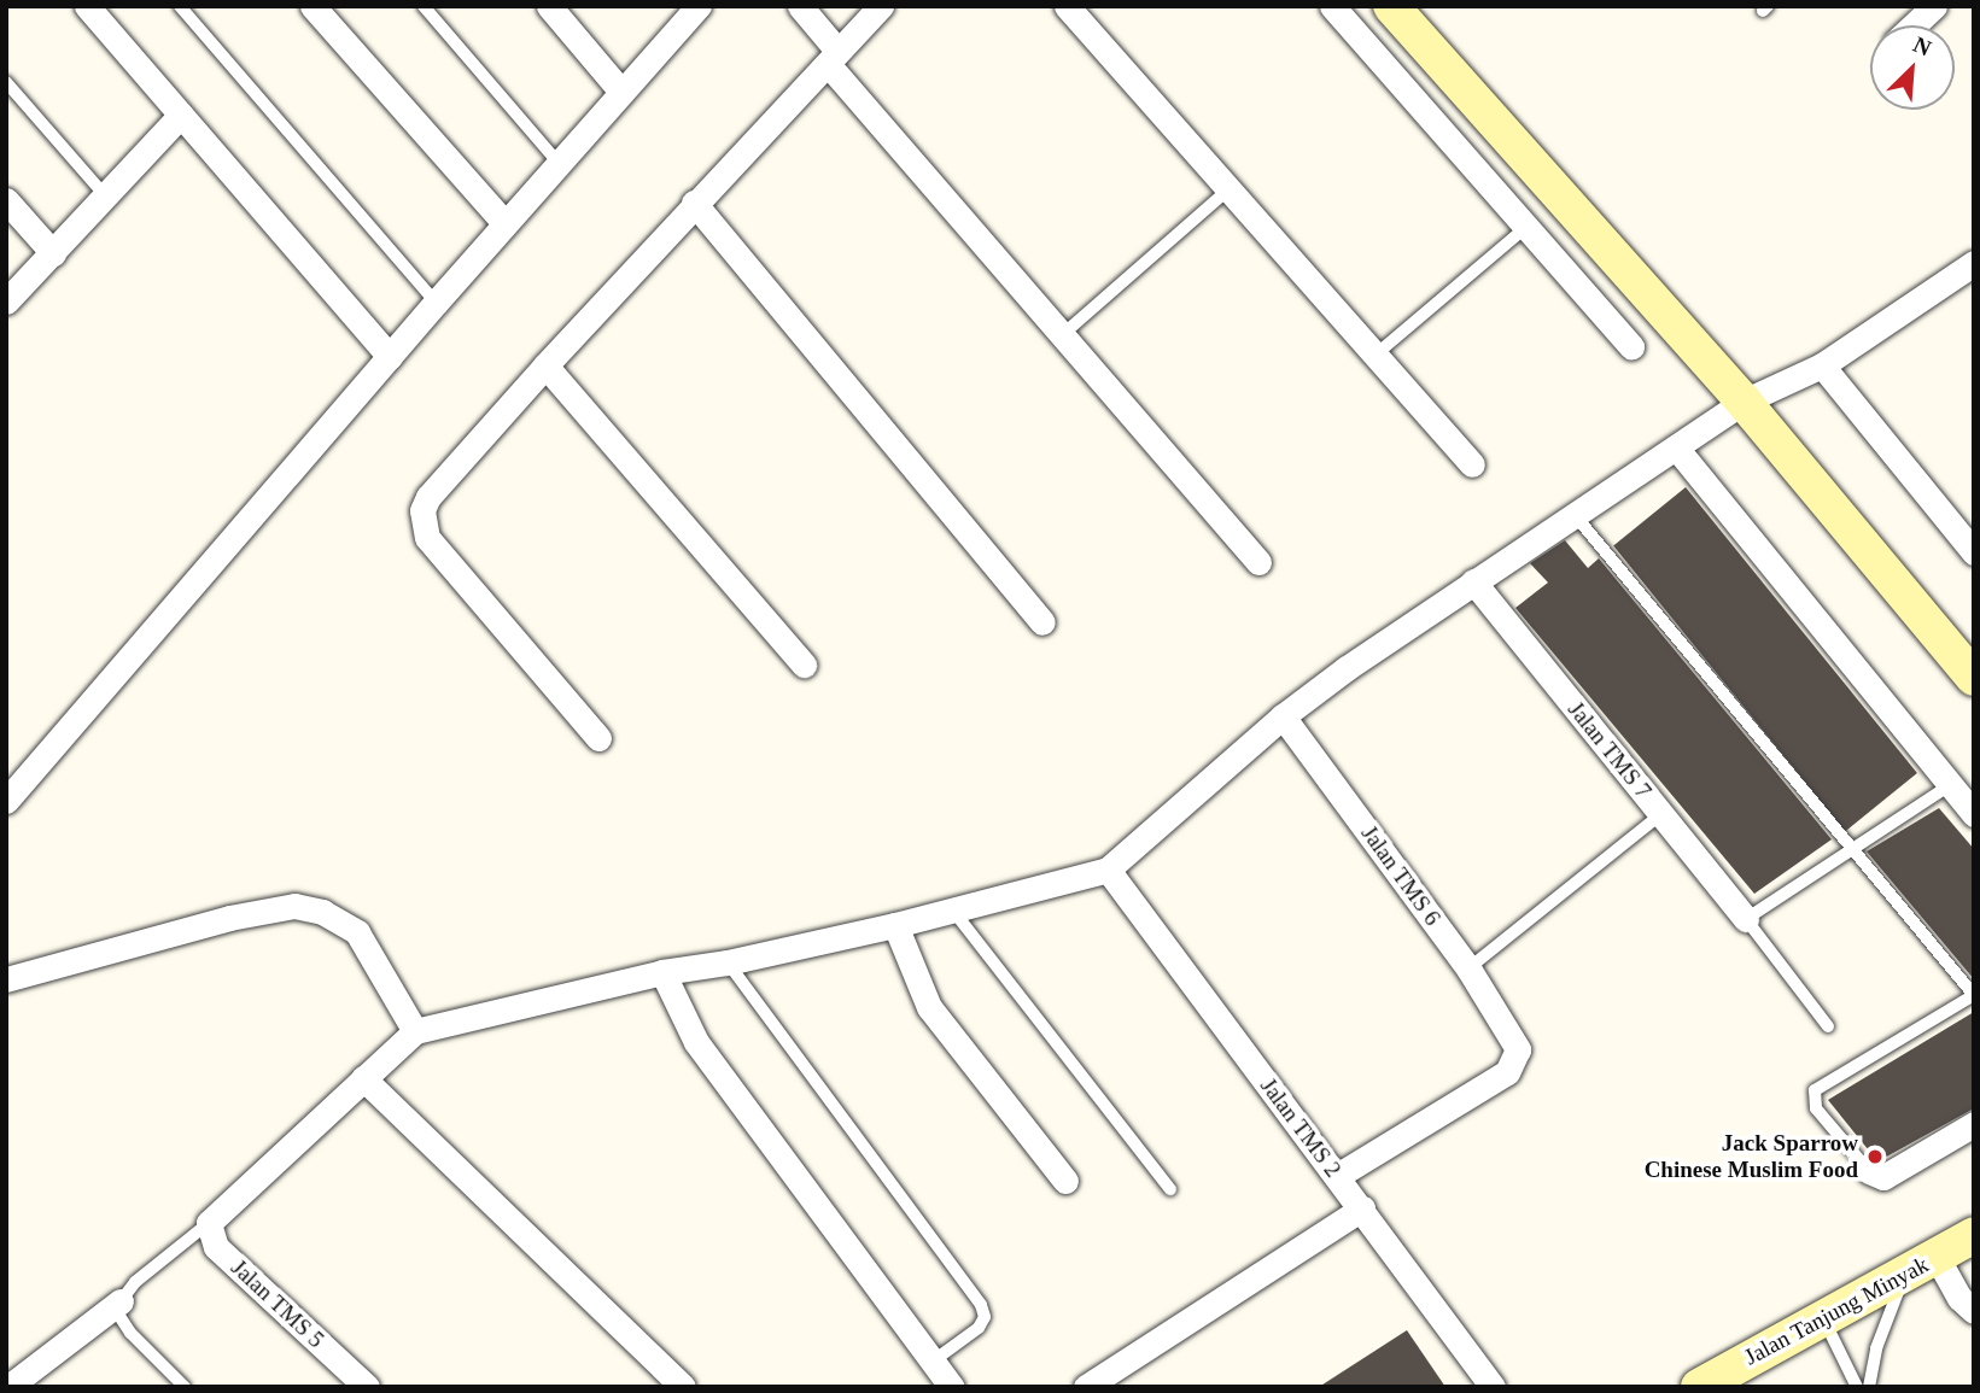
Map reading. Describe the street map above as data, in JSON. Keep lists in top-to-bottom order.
{
  "streets": {
    "street": [
      "Jalan TMS 7",
      "Jalan TMS 6",
      "Jalan TMS 2",
      "Jalan TMS 5",
      "Jalan Tanjung Minyak"
    ]
  },
  "crossings": [
    ["Jalan TMS 6", "Jalan TMS 2"]
  ],
  "places": ["Jack Sparrow Chinese Muslim Food"],
  "north": "top right"
}
